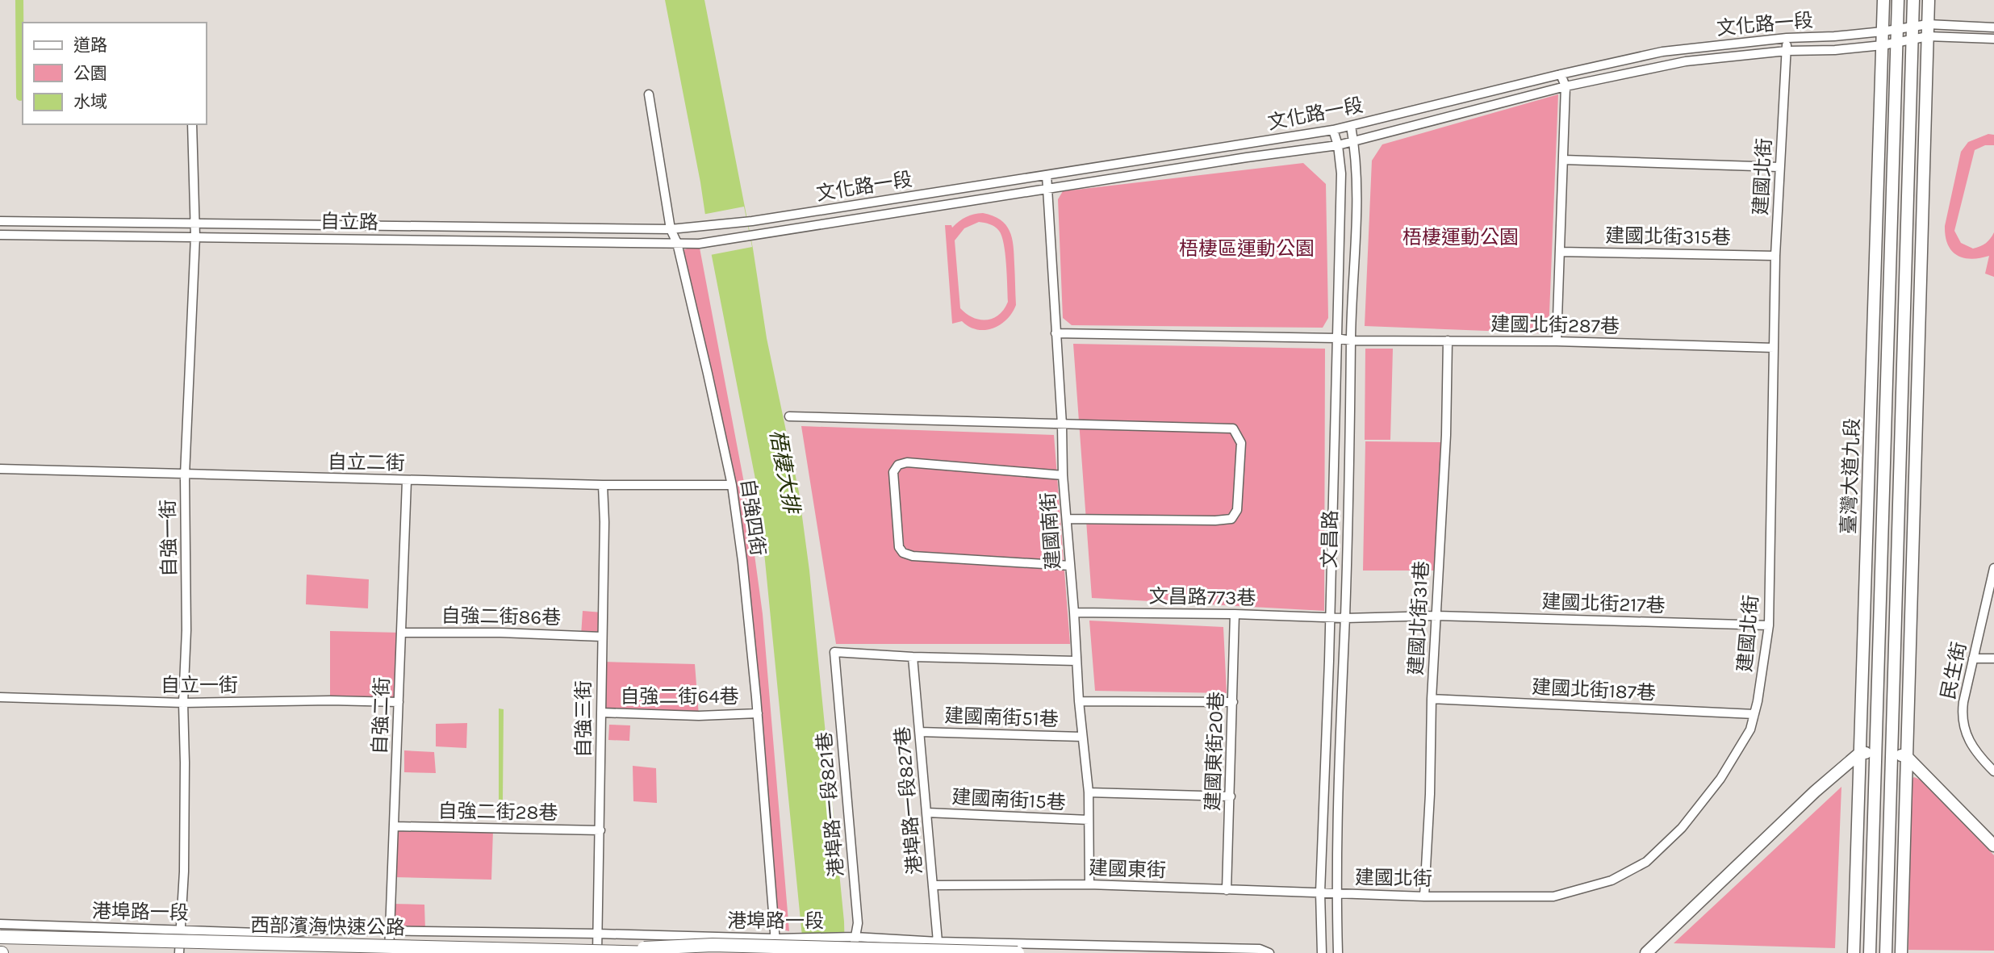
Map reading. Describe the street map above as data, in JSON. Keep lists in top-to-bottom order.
{
  "streets": {
    "highway": ["西部濱海快速公路"],
    "main road": ["臺灣大道九段"],
    "street": [
      "文化路一段",
      "建國北街",
      "自立路",
      "建國北街315巷",
      "建國北街287巷",
      "自立二街",
      "自強四街",
      "建國南街",
      "自強一街",
      "文昌路",
      "文昌路773巷",
      "建國北街217巷",
      "自強二街86巷",
      "建國北街31巷",
      "民生街",
      "自立一街",
      "建國北街187巷",
      "自強二街64巷",
      "自強二街",
      "建國南街51巷",
      "自強三街",
      "建國東街20巷",
      "建國南街15巷",
      "港埠路一段827巷",
      "港埠路一段821巷",
      "自強二街28巷",
      "建國東街",
      "港埠路一段"
    ]
  },
  "crossings": [
    ["文化路一段", "建國北街"],
    ["文化路一段", "自立路"],
    ["文化路一段", "臺灣大道九段"],
    ["文化路一段", "建國南街"],
    ["文化路一段", "文昌路"],
    ["建國北街", "建國北街315巷"],
    ["建國北街", "建國北街287巷"],
    ["建國北街", "文昌路"],
    ["建國北街", "建國北街217巷"],
    ["建國北街", "建國北街31巷"],
    ["建國北街", "建國北街187巷"],
    ["建國北街", "建國東街"],
    ["自立路", "自強四街"],
    ["自立路", "自強一街"],
    ["建國北街287巷", "建國南街"],
    ["建國北街287巷", "文昌路"],
    ["建國北街287巷", "建國北街31巷"],
    ["自立二街", "自強四街"],
    ["自立二街", "自強一街"],
    ["自立二街", "自強二街"],
    ["自立二街", "自強三街"],
    ["自強四街", "自強二街64巷"],
    ["自強四街", "港埠路一段"],
    ["建國南街", "文昌路773巷"],
    ["建國南街", "建國南街51巷"],
    ["建國南街", "建國南街15巷"],
    ["建國南街", "建國東街"],
    ["自強一街", "自立一街"],
    ["自強一街", "港埠路一段"],
    ["文昌路", "文昌路773巷"],
    ["文昌路", "建國北街217巷"],
    ["文昌路", "建國東街"],
    ["文昌路773巷", "建國北街217巷"],
    ["文昌路773巷", "建國東街20巷"],
    ["建國北街217巷", "建國北街31巷"],
    ["自強二街86巷", "自強二街"],
    ["自強二街86巷", "自強三街"],
    ["建國北街31巷", "建國北街187巷"],
    ["自立一街", "自強二街"],
    ["自強二街64巷", "自強三街"],
    ["自強二街", "自強二街28巷"],
    ["自強二街", "港埠路一段"],
    ["建國南街51巷", "港埠路一段827巷"],
    ["自強三街", "自強二街28巷"],
    ["自強三街", "港埠路一段"],
    ["建國東街20巷", "建國東街"],
    ["建國南街15巷", "港埠路一段827巷"],
    ["港埠路一段827巷", "港埠路一段821巷"],
    ["港埠路一段827巷", "建國東街"],
    ["港埠路一段827巷", "港埠路一段"],
    ["港埠路一段821巷", "港埠路一段"]
  ],
  "water": ["梧棲大排"],
  "parks": ["梧棲運動公園", "梧棲區運動公園"],
  "legend": ["道路", "公園", "水域"]
}
